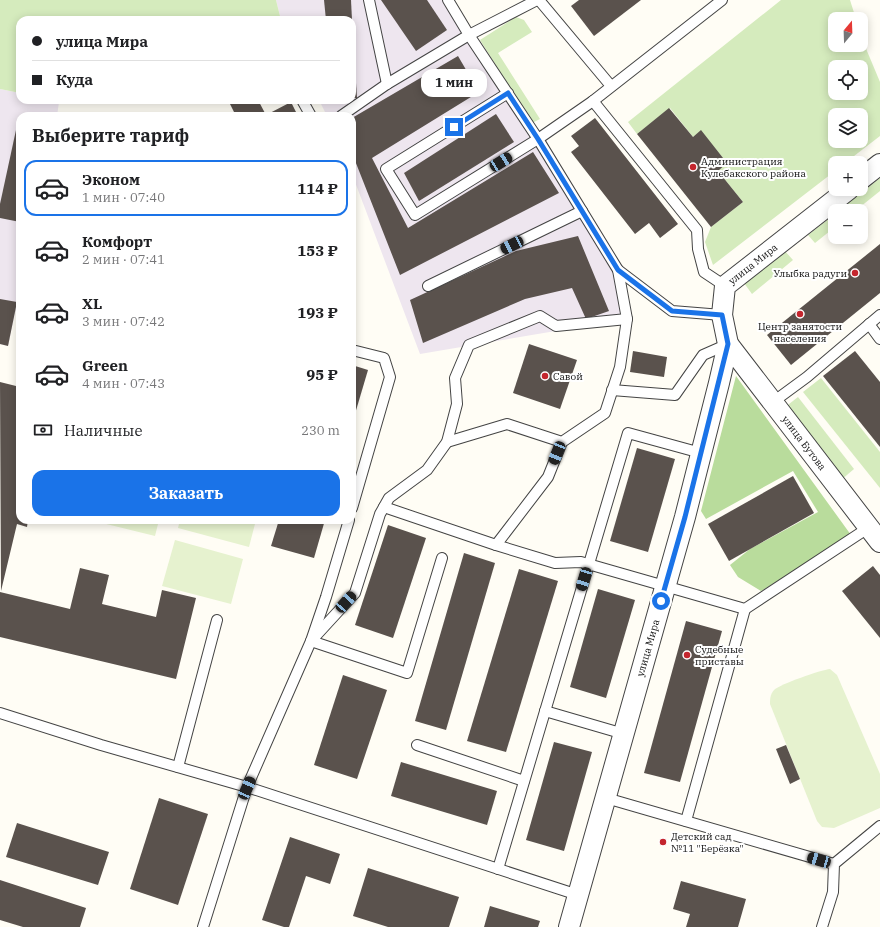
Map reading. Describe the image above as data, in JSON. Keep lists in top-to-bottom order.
{
  "streets": {
    "street": ["улица Мира", "улица Бутова"]
  },
  "crossings": [
    ["улица Мира", "улица Бутова"]
  ],
  "places": [
    "Администрация Кулебакского района",
    "Улыбка радуги",
    "Центр занятости населения",
    "Савой",
    "Судебные приставы",
    "Детский сад №11 \"Берёзка\""
  ],
  "north": "top",
  "page": {
    "map_buttons": ["+", "−"],
    "banner": ["улица Мира", "Куда"],
    "bubble": "1 мин",
    "heading": "Выберите тариф",
    "list": [
      {
        "name": "Эконом",
        "note": "1 мин · 07:40",
        "value": "114 ₽"
      },
      {
        "name": "Комфорт",
        "note": "2 мин · 07:41",
        "value": "153 ₽"
      },
      {
        "name": "XL",
        "note": "3 мин · 07:42",
        "value": "193 ₽"
      },
      {
        "name": "Green",
        "note": "4 мин · 07:43",
        "value": "95 ₽"
      }
    ],
    "pay": ["Наличные", "230 m"],
    "buttons": "Заказать"
  }
}
